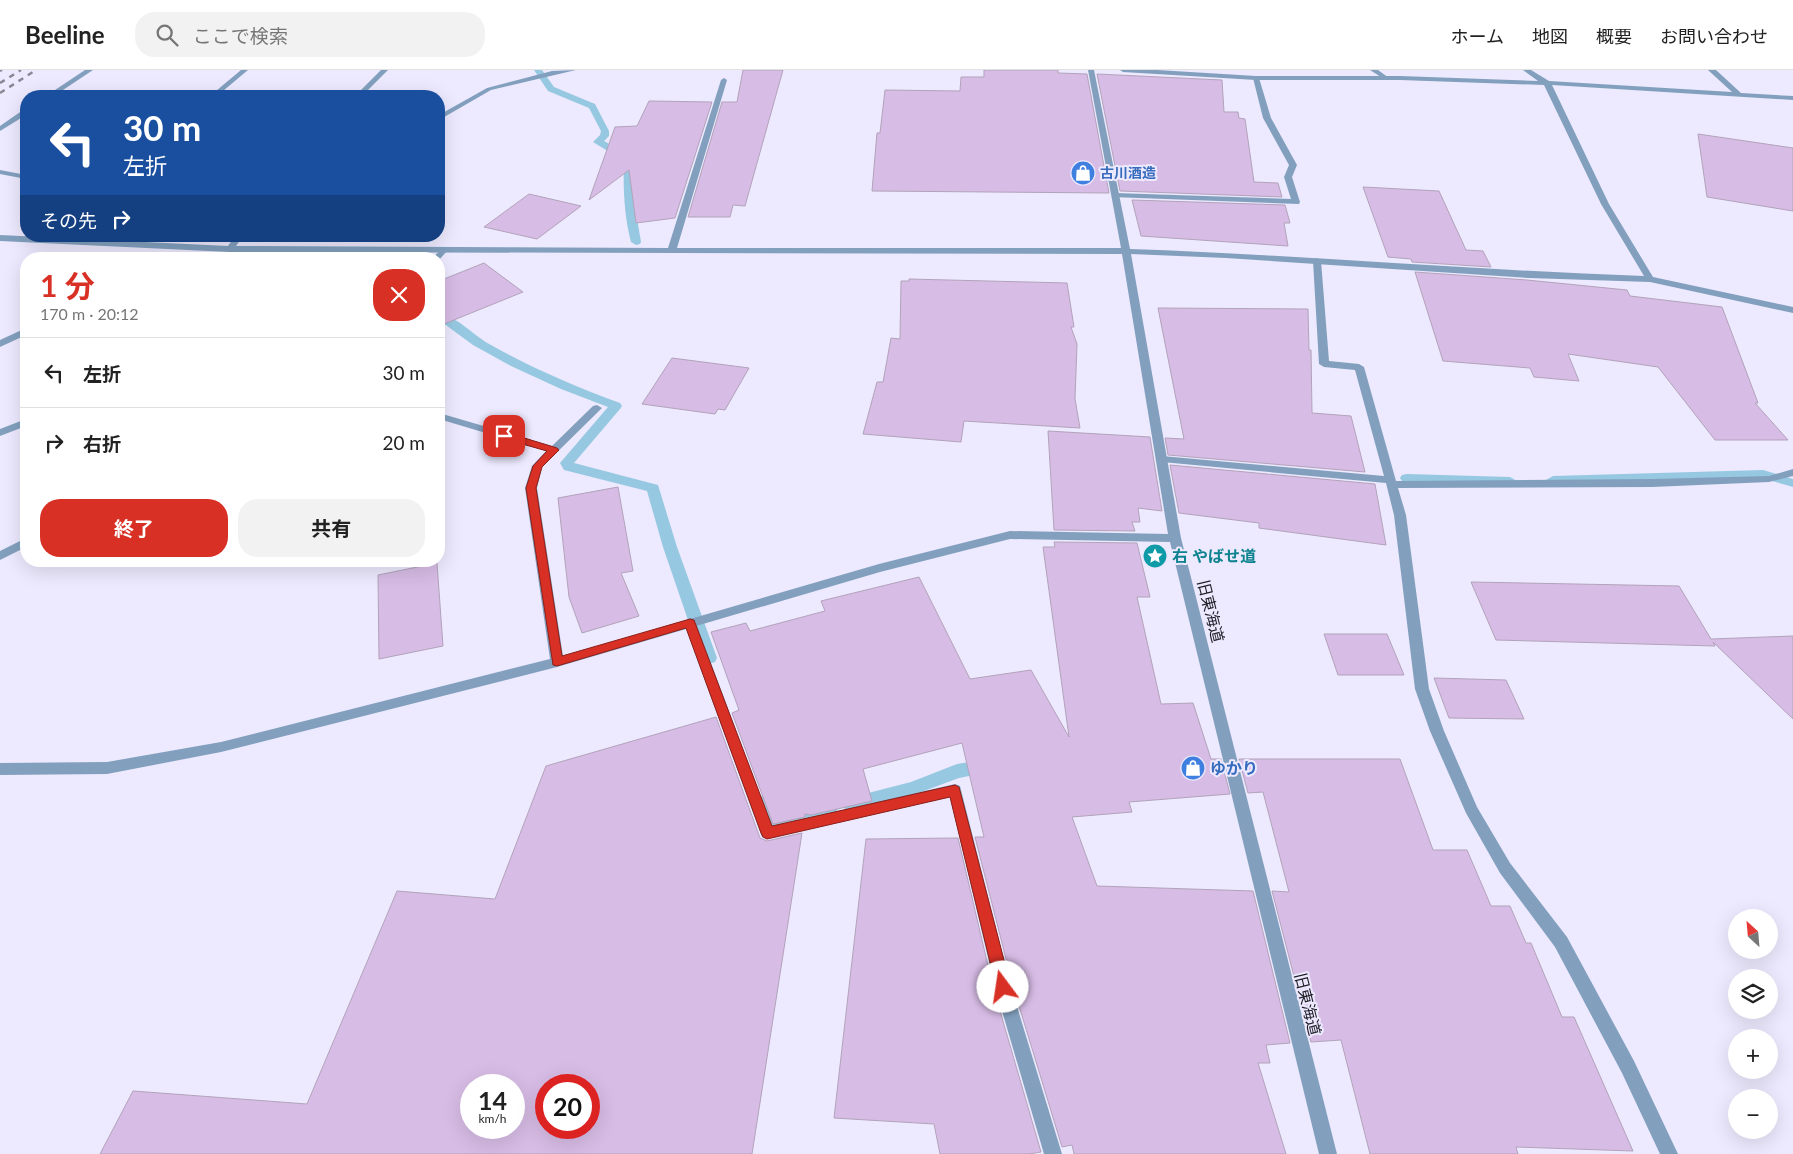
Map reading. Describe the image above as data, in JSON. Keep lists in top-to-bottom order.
{
  "streets": {
    "street": ["旧東海道"]
  },
  "places": {
    "shop": ["古川酒造", "ゆかり"],
    "place": ["右 やばせ道"]
  },
  "north": "top left",
  "page": {
    "header": "Beeline",
    "search": "ここで検索",
    "nav": [
      "ホーム",
      "地図",
      "概要",
      "お問い合わせ"
    ],
    "turn": ["30 m", "左折"],
    "then": "その先",
    "heading": ["1 分", "170 m · 20:12"],
    "list": [
      {
        "name": "左折",
        "value": "30 m"
      },
      {
        "name": "右折",
        "value": "20 m"
      }
    ],
    "buttons": ["終了", "共有"],
    "map_buttons": ["+", "−"],
    "speed": "14 km/h",
    "limit": "20"
  }
}
